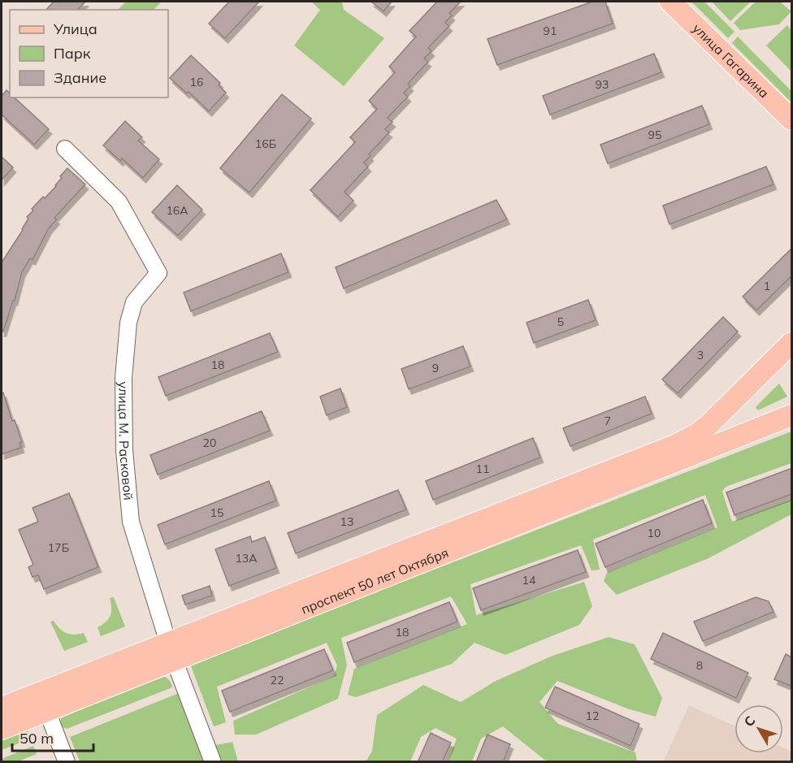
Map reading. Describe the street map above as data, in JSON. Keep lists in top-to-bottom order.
{
  "streets": {
    "main road": ["улица Гагарина", "проспект 50 лет Октября"],
    "street": ["улица М. Расковой"]
  },
  "crossings": [
    ["улица М. Расковой", "проспект 50 лет Октября"]
  ],
  "house_numbers": [
    "91",
    "16",
    "93",
    "95",
    "16Б",
    "16А",
    "1",
    "5",
    "3",
    "18",
    "9",
    "7",
    "20",
    "11",
    "15",
    "13",
    "10",
    "17Б",
    "13А",
    "14",
    "18",
    "8",
    "22",
    "12"
  ],
  "legend": ["Улица", "Парк", "Здание"],
  "scale_bar": "50 m",
  "north": "top left"
}
